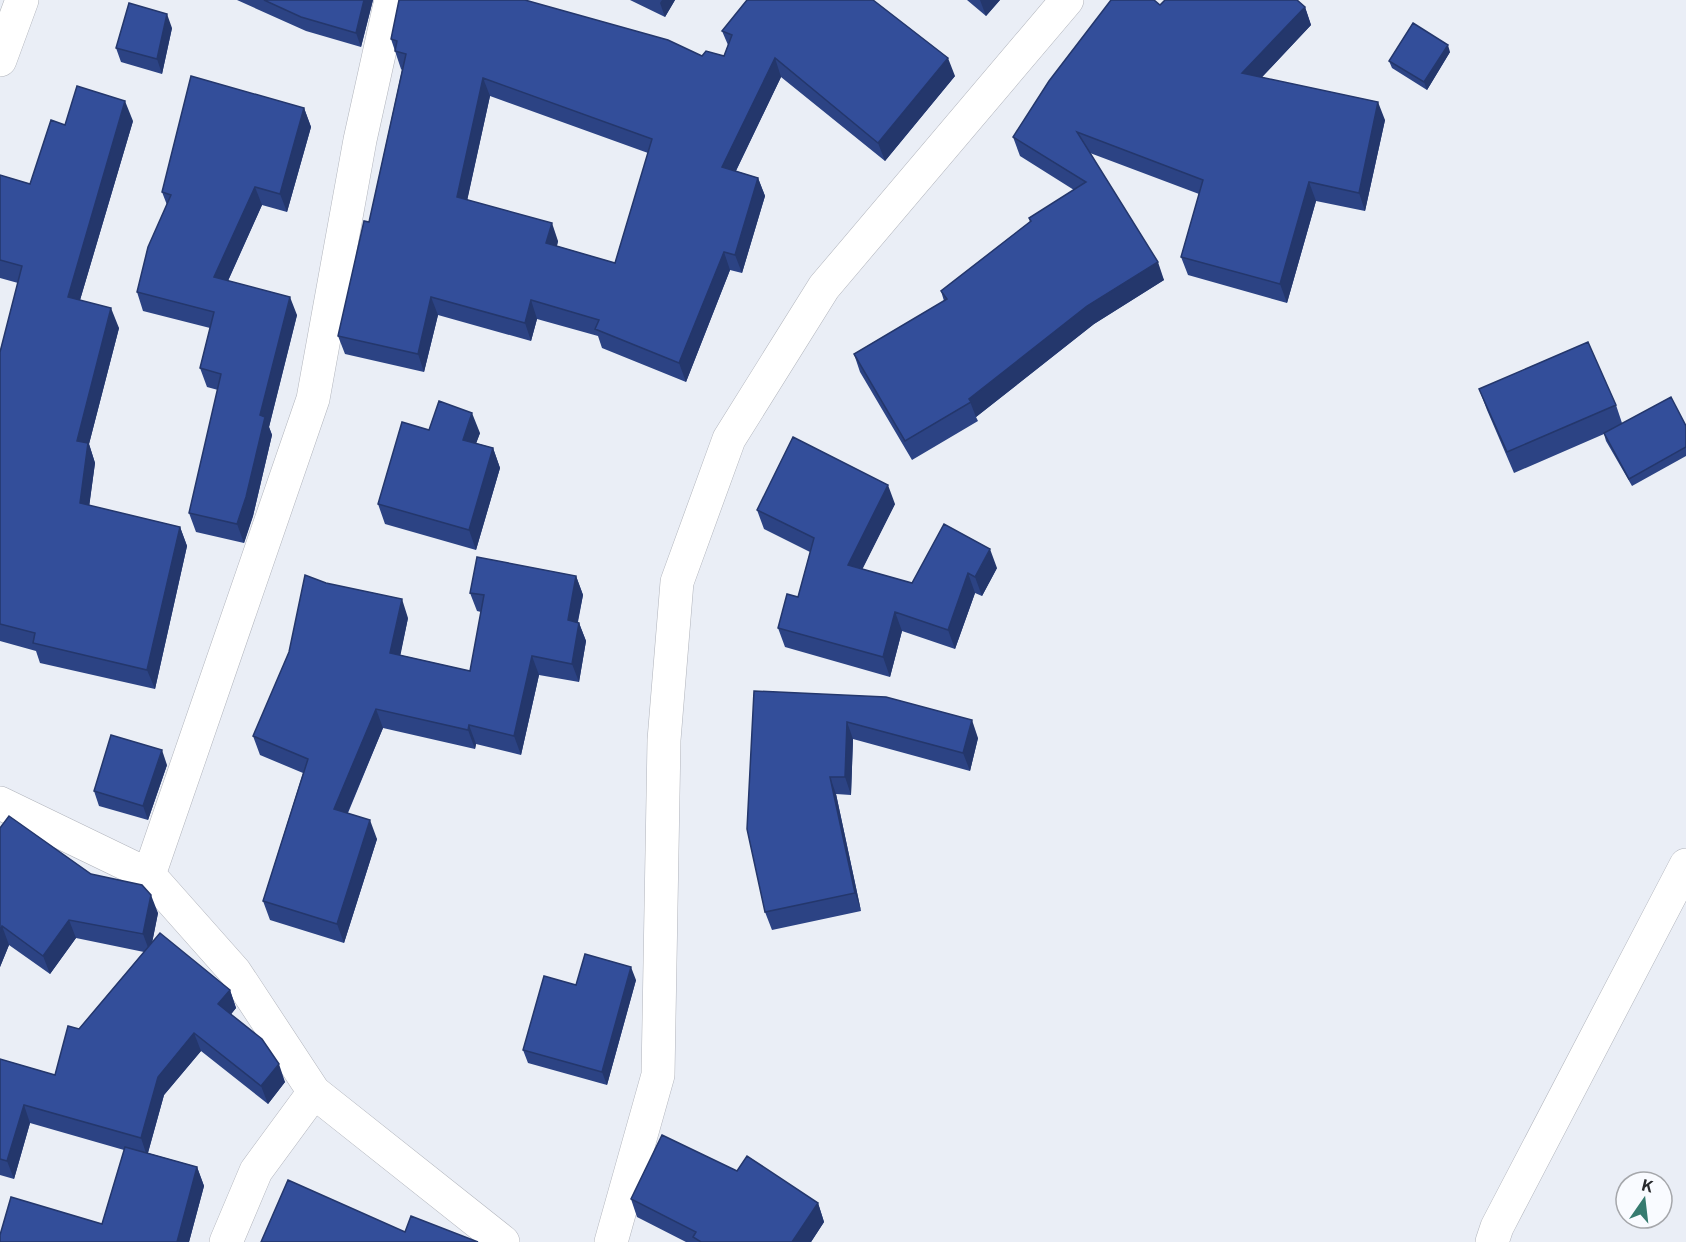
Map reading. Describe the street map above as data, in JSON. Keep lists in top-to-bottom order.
{
  "north": "top"
}
